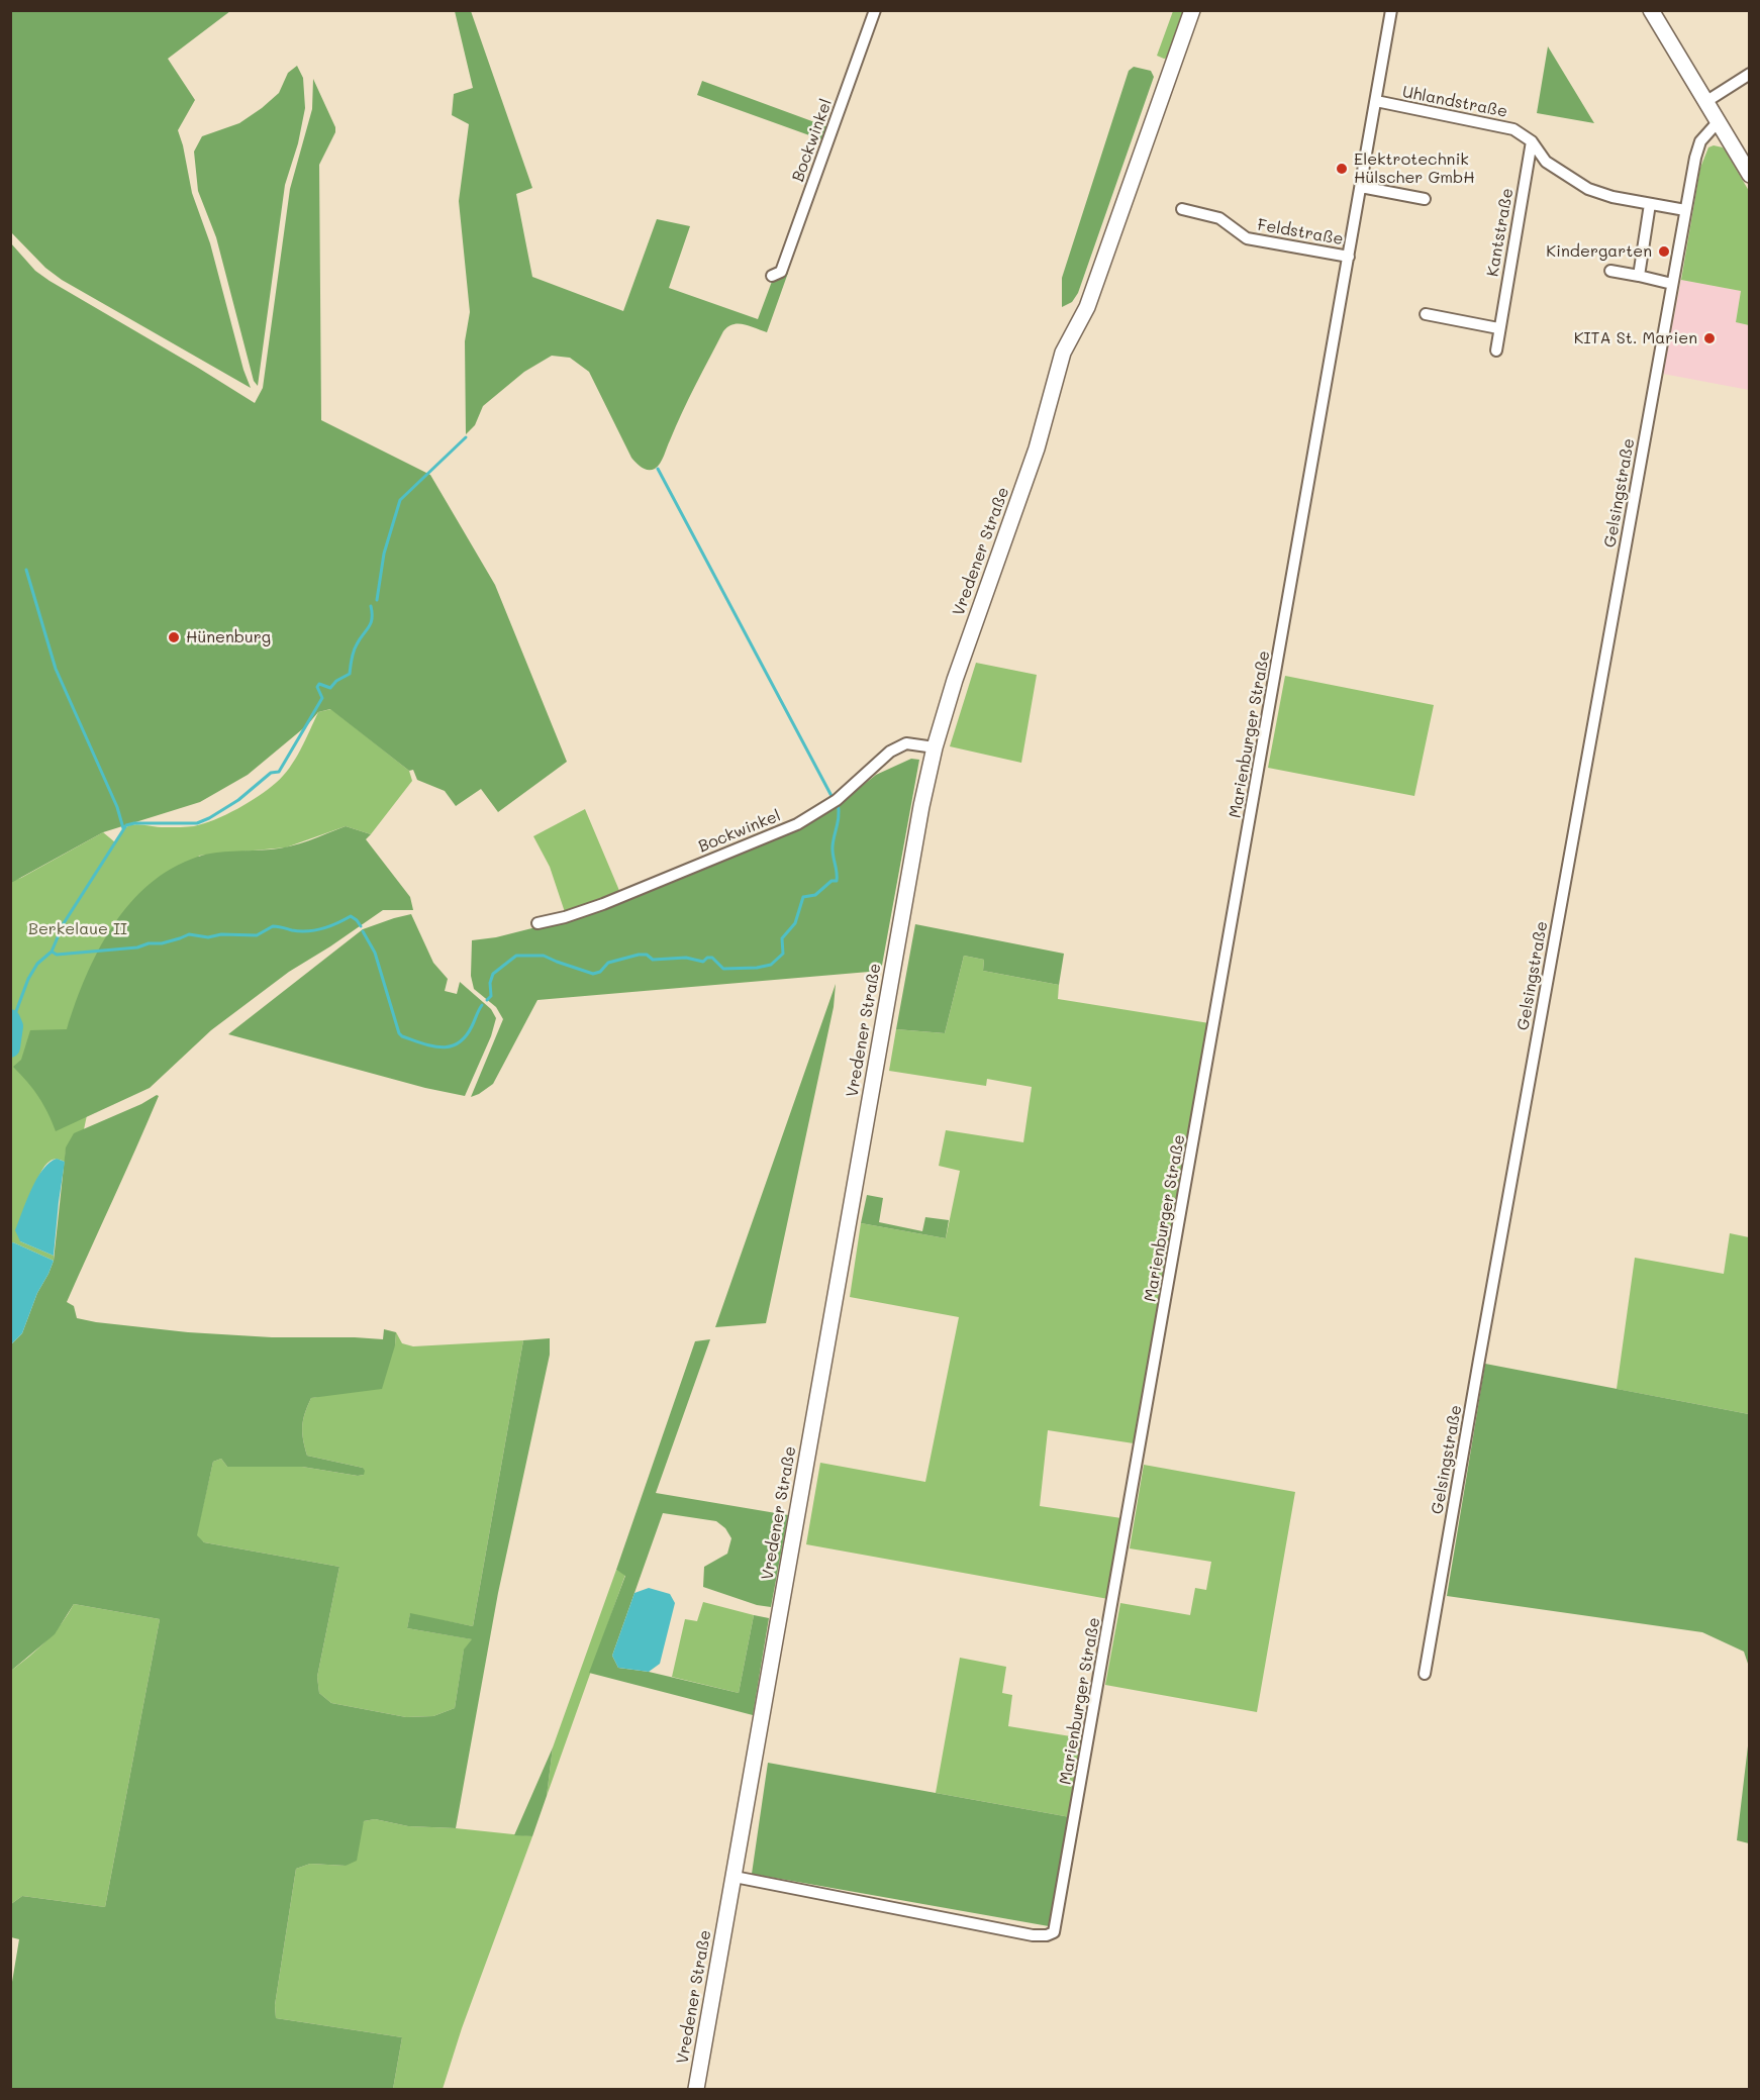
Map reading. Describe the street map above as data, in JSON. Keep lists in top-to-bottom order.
{
  "streets": {
    "street": [
      "Uhlandstraße",
      "Bockwinkel",
      "Feldstraße",
      "Kantstraße",
      "Gelsingstraße",
      "Vredener Straße",
      "Marienburger Straße"
    ]
  },
  "crossings": [
    ["Uhlandstraße", "Kantstraße"],
    ["Uhlandstraße", "Gelsingstraße"],
    ["Uhlandstraße", "Marienburger Straße"],
    ["Bockwinkel", "Vredener Straße"],
    ["Feldstraße", "Marienburger Straße"],
    ["Vredener Straße", "Marienburger Straße"]
  ],
  "parks": ["Berkelaue II"],
  "places": [
    "Elektrotechnik Hülscher GmbH",
    "Kindergarten",
    "KITA St. Marien",
    "Hünenburg"
  ]
}
